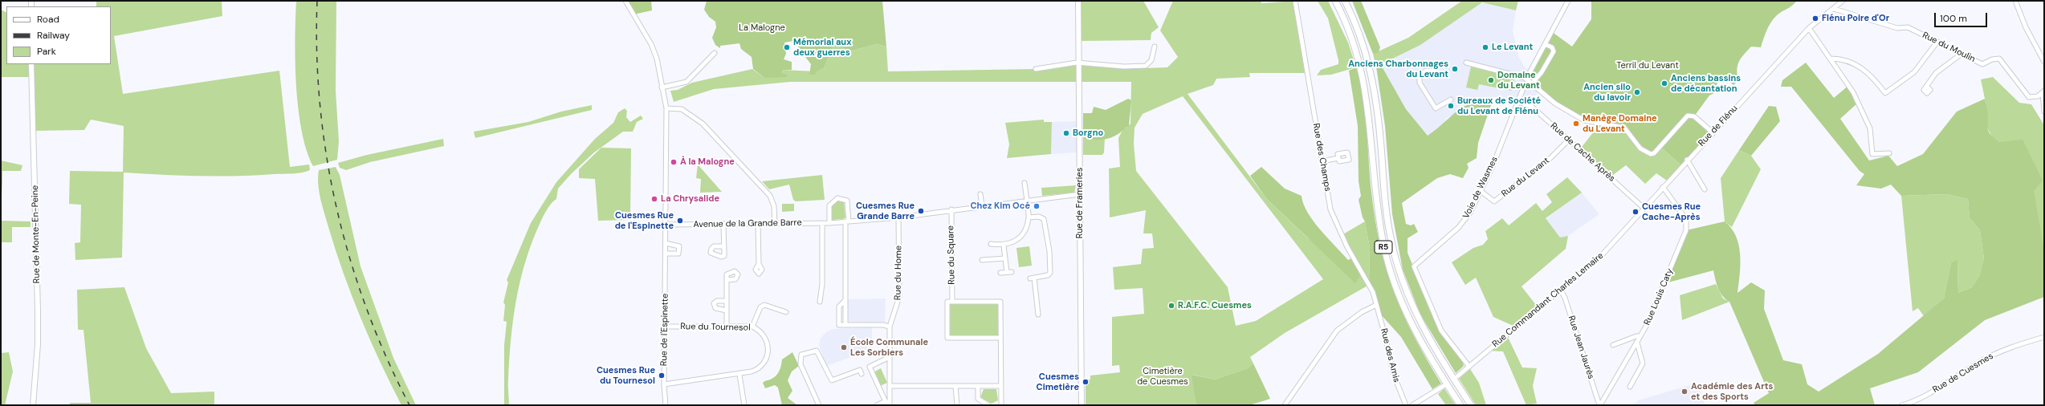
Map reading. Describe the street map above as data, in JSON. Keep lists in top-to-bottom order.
{
  "streets": {
    "highway": ["R5"],
    "main road": ["Rue de Frameries", "Rue de Monte-En-Peine"],
    "street": [
      "Rue du Moulin",
      "Rue de Flénu",
      "Rue de Cache Après",
      "Rue des Champs",
      "Rue du Levant",
      "Voie de Wasmes",
      "Avenue de la Grande Barre",
      "Rue du Square",
      "Rue du Home",
      "Rue Louis Caty",
      "Rue Commandant Charles Lemaire",
      "Rue du Tournesol",
      "Rue de l'Espinette",
      "Rue Jean Jaurès",
      "Rue des Amis",
      "Rue de Cuesmes"
    ]
  },
  "crossings": [
    ["Rue du Moulin", "Rue de Flénu"],
    ["Rue de Flénu", "Rue Louis Caty"],
    ["Rue de Flénu", "Rue Commandant Charles Lemaire"],
    ["Rue de Cache Après", "Rue du Levant"],
    ["Rue de Cache Après", "Voie de Wasmes"],
    ["Rue de Cache Après", "Rue Commandant Charles Lemaire"],
    ["Rue des Champs", "Rue des Amis"],
    ["Rue du Levant", "Voie de Wasmes"],
    ["Voie de Wasmes", "Rue Commandant Charles Lemaire"],
    ["Rue de Frameries", "Avenue de la Grande Barre"],
    ["Avenue de la Grande Barre", "Rue du Square"],
    ["Avenue de la Grande Barre", "Rue du Home"],
    ["Avenue de la Grande Barre", "Rue de l'Espinette"],
    ["Rue Louis Caty", "Rue Commandant Charles Lemaire"],
    ["Rue Louis Caty", "Rue Jean Jaurès"],
    ["Rue Commandant Charles Lemaire", "Rue Jean Jaurès"],
    ["Rue du Tournesol", "Rue de l'Espinette"]
  ],
  "parks": ["La Malogne", "Terril du Levant", "Cimetière de Cuesmes"],
  "places": [
    "Flénu Poire d'Or",
    "Mémorial aux deux guerres",
    "Le Levant",
    "Anciens Charbonnages du Levant",
    "Domaine du Levant",
    "Anciens bassins de décantation",
    "Ancien silo du lavoir",
    "Bureaux de Société du Levant de Flénu",
    "Manège Domaine du Levant",
    "Borgno",
    "À la Malogne",
    "La Chrysalide",
    "Chez Kim Océ",
    "Cuesmes Rue Grande Barre",
    "Cuesmes Rue Cache-Après",
    "Cuesmes Rue de l'Espinette",
    "R.A.F.C. Cuesmes",
    "École Communale Les Sorbiers",
    "Cuesmes Rue du Tournesol",
    "Cuesmes Cimetière",
    "Académie des Arts et des Sports"
  ],
  "legend": ["Road", "Railway", "Park"],
  "scale_bar": "100 m"
}
